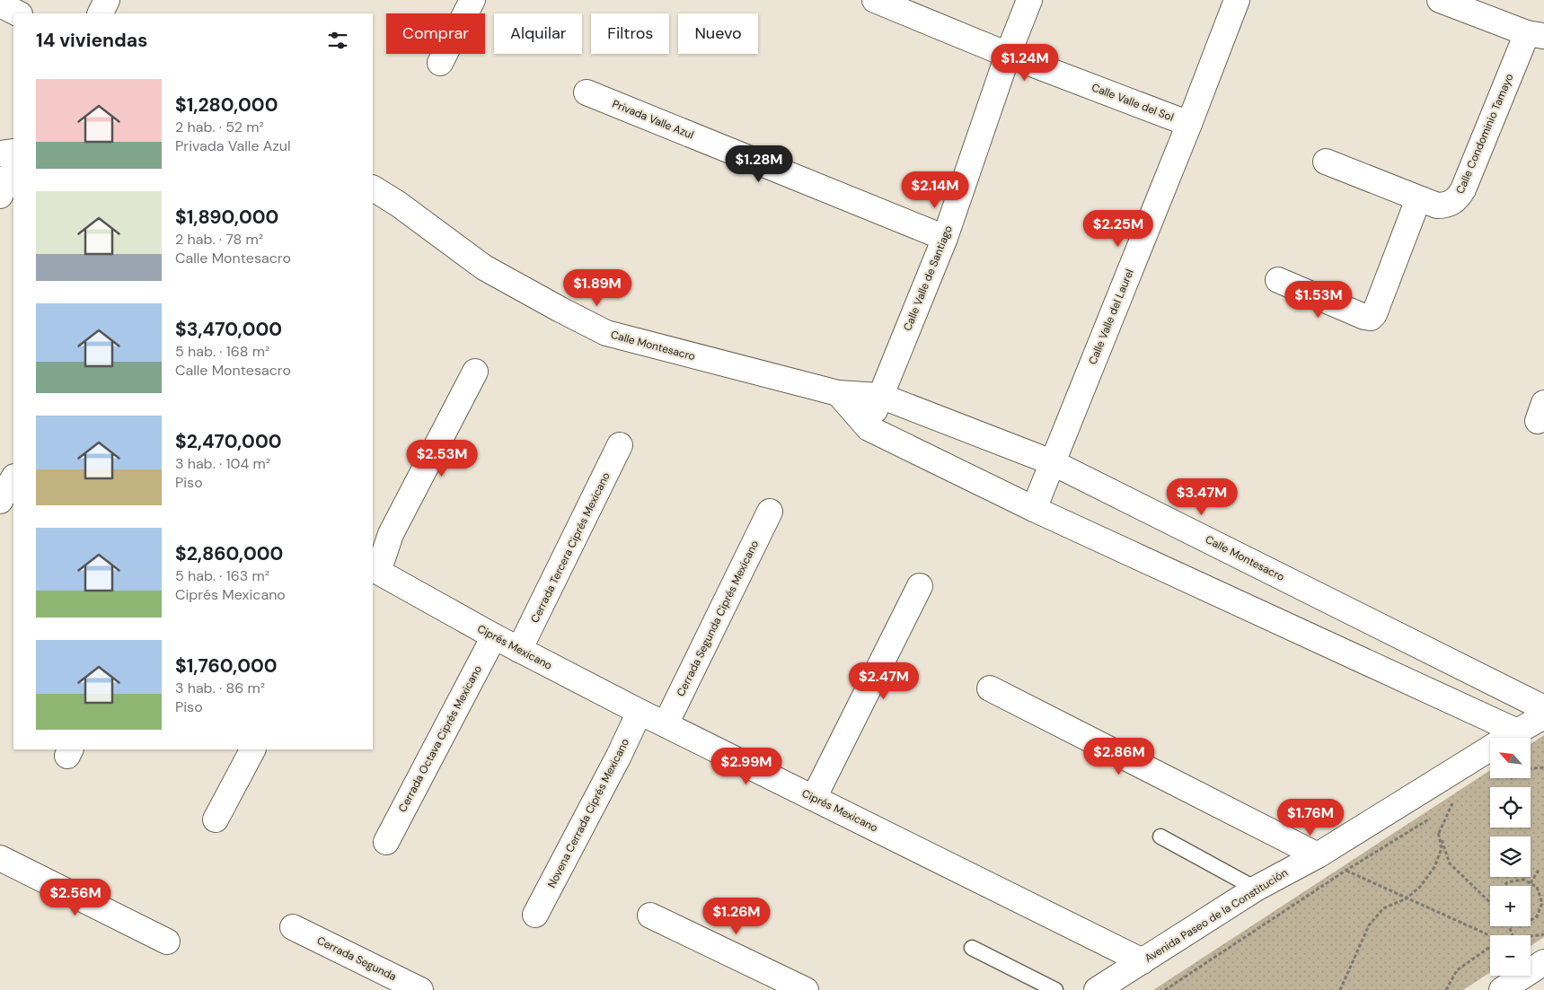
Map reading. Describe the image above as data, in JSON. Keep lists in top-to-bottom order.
{
  "streets": {
    "street": [
      "Calle Valle del Sol",
      "Privada Valle Azul",
      "Calle Condominio Tamayo",
      "Calle Valle de Santiago",
      "Calle Valle del Laurel",
      "Calle Montesacro",
      "Cerrada Tercera Ciprés Mexicano",
      "Cerrada Segunda Ciprés Mexicano",
      "Ciprés Mexicano",
      "Cerrada Octava Ciprés Mexicano",
      "Novena Cerrada Ciprés Mexicano",
      "Avenida Paseo de la Constitución",
      "Cerrada Segunda"
    ]
  },
  "crossings": [
    ["Calle Valle del Sol", "Calle Valle de Santiago"],
    ["Calle Valle del Sol", "Calle Valle del Laurel"],
    ["Privada Valle Azul", "Calle Valle de Santiago"],
    ["Calle Valle de Santiago", "Calle Montesacro"],
    ["Calle Valle del Laurel", "Calle Montesacro"],
    ["Cerrada Tercera Ciprés Mexicano", "Ciprés Mexicano"],
    ["Cerrada Segunda Ciprés Mexicano", "Ciprés Mexicano"],
    ["Ciprés Mexicano", "Cerrada Octava Ciprés Mexicano"],
    ["Ciprés Mexicano", "Novena Cerrada Ciprés Mexicano"],
    ["Ciprés Mexicano", "Avenida Paseo de la Constitución"]
  ],
  "north": "top left",
  "page": {
    "chip": [
      "Comprar",
      "Alquilar",
      "Filtros",
      "Nuevo"
    ],
    "heading": "14 viviendas",
    "price": [
      "$1.24M",
      "$1.28M",
      "$2.14M",
      "$2.25M",
      "$1.89M",
      "$1.53M",
      "$2.53M",
      "$3.47M",
      "$2.47M",
      "$2.86M",
      "$2.99M",
      "$1.76M",
      "$2.56M",
      "$1.26M"
    ],
    "list": [
      {
        "name": "$1,280,000",
        "note": "2 hab. · 52 m² · Privada Valle Azul"
      },
      {
        "name": "$1,890,000",
        "note": "2 hab. · 78 m² · Calle Montesacro"
      },
      {
        "name": "$3,470,000",
        "note": "5 hab. · 168 m² · Calle Montesacro"
      },
      {
        "name": "$2,470,000",
        "note": "3 hab. · 104 m² · Piso"
      },
      {
        "name": "$2,860,000",
        "note": "5 hab. · 163 m² · Ciprés Mexicano"
      },
      {
        "name": "$1,760,000",
        "note": "3 hab. · 86 m² · Piso"
      }
    ],
    "map_buttons": ["+", "−"]
  }
}
